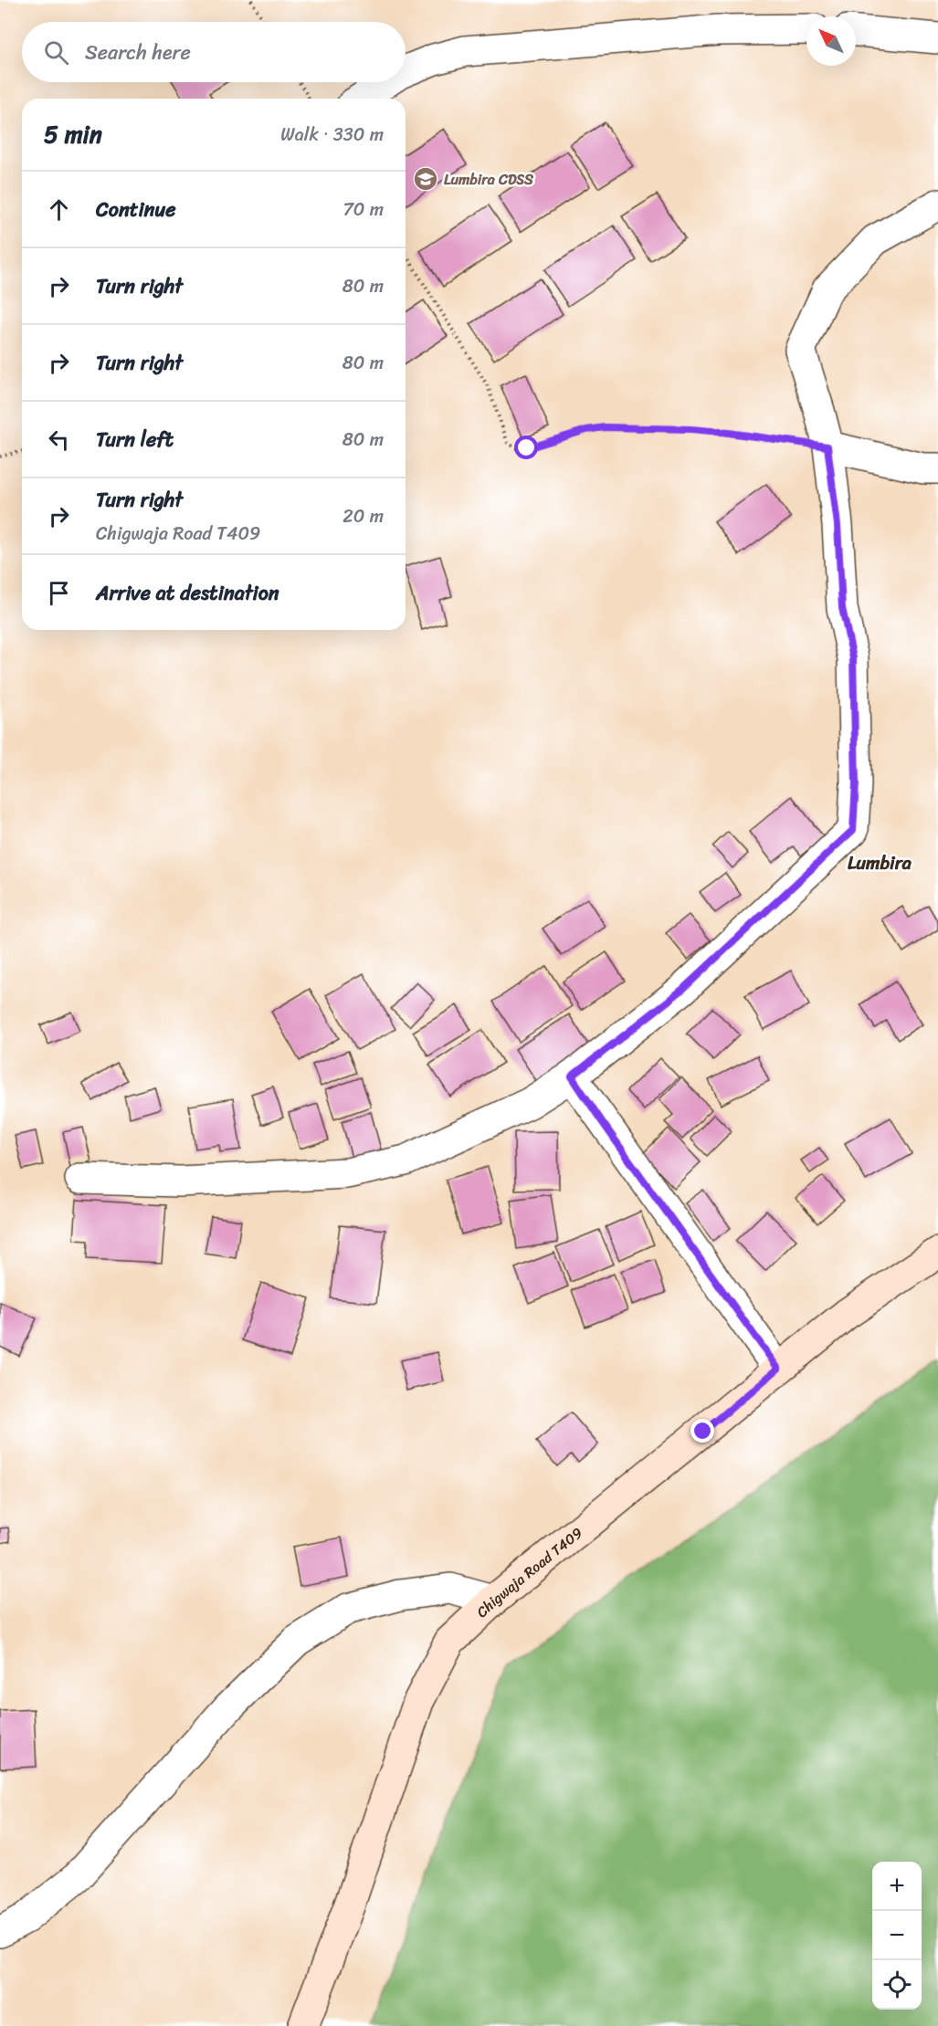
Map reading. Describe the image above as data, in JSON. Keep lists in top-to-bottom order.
{
  "streets": {
    "street": ["Chigwaja Road T409"]
  },
  "districts": ["Lumbira"],
  "places": {
    "school or university": ["Lumbira CDSS"]
  },
  "north": "top left",
  "page": {
    "search": "Search here",
    "heading": ["5 min", "Walk · 330 m"],
    "list": [
      ["Continue", "70 m"],
      ["Turn right", "80 m"],
      ["Turn right", "80 m"],
      ["Turn left", "80 m"],
      ["Turn right", "Chigwaja Road T409", "20 m"],
      "Arrive at destination"
    ],
    "map_buttons": ["+", "−"]
  }
}
